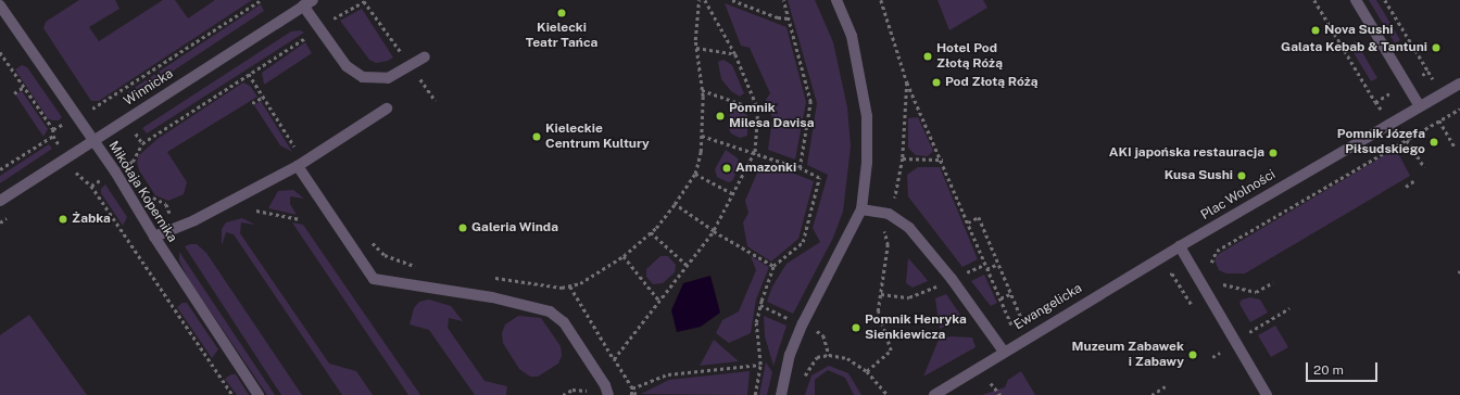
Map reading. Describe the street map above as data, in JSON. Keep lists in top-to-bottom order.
{
  "streets": {
    "street": [
      "Winnicka",
      "Mikołaja Kopernika",
      "Plac Wolności",
      "Ewangelicka"
    ]
  },
  "crossings": [
    ["Winnicka", "Mikołaja Kopernika"],
    ["Plac Wolności", "Ewangelicka"]
  ],
  "places": [
    "Kielecki Teatr Tańca",
    "Nova Sushi",
    "Galata Kebab & Tantuni",
    "Hotel Pod Złotą Różą",
    "Pod Złotą Różą",
    "Pomnik Milesa Davisa",
    "Kieleckie Centrum Kultury",
    "Pomnik Józefa Piłsudskiego",
    "AKI japońska restauracja",
    "Amazonki",
    "Kusa Sushi",
    "Żabka",
    "Galeria Winda",
    "Pomnik Henryka Sienkiewicza",
    "Muzeum Zabawek i Zabawy"
  ],
  "scale_bar": "20 m"
}
